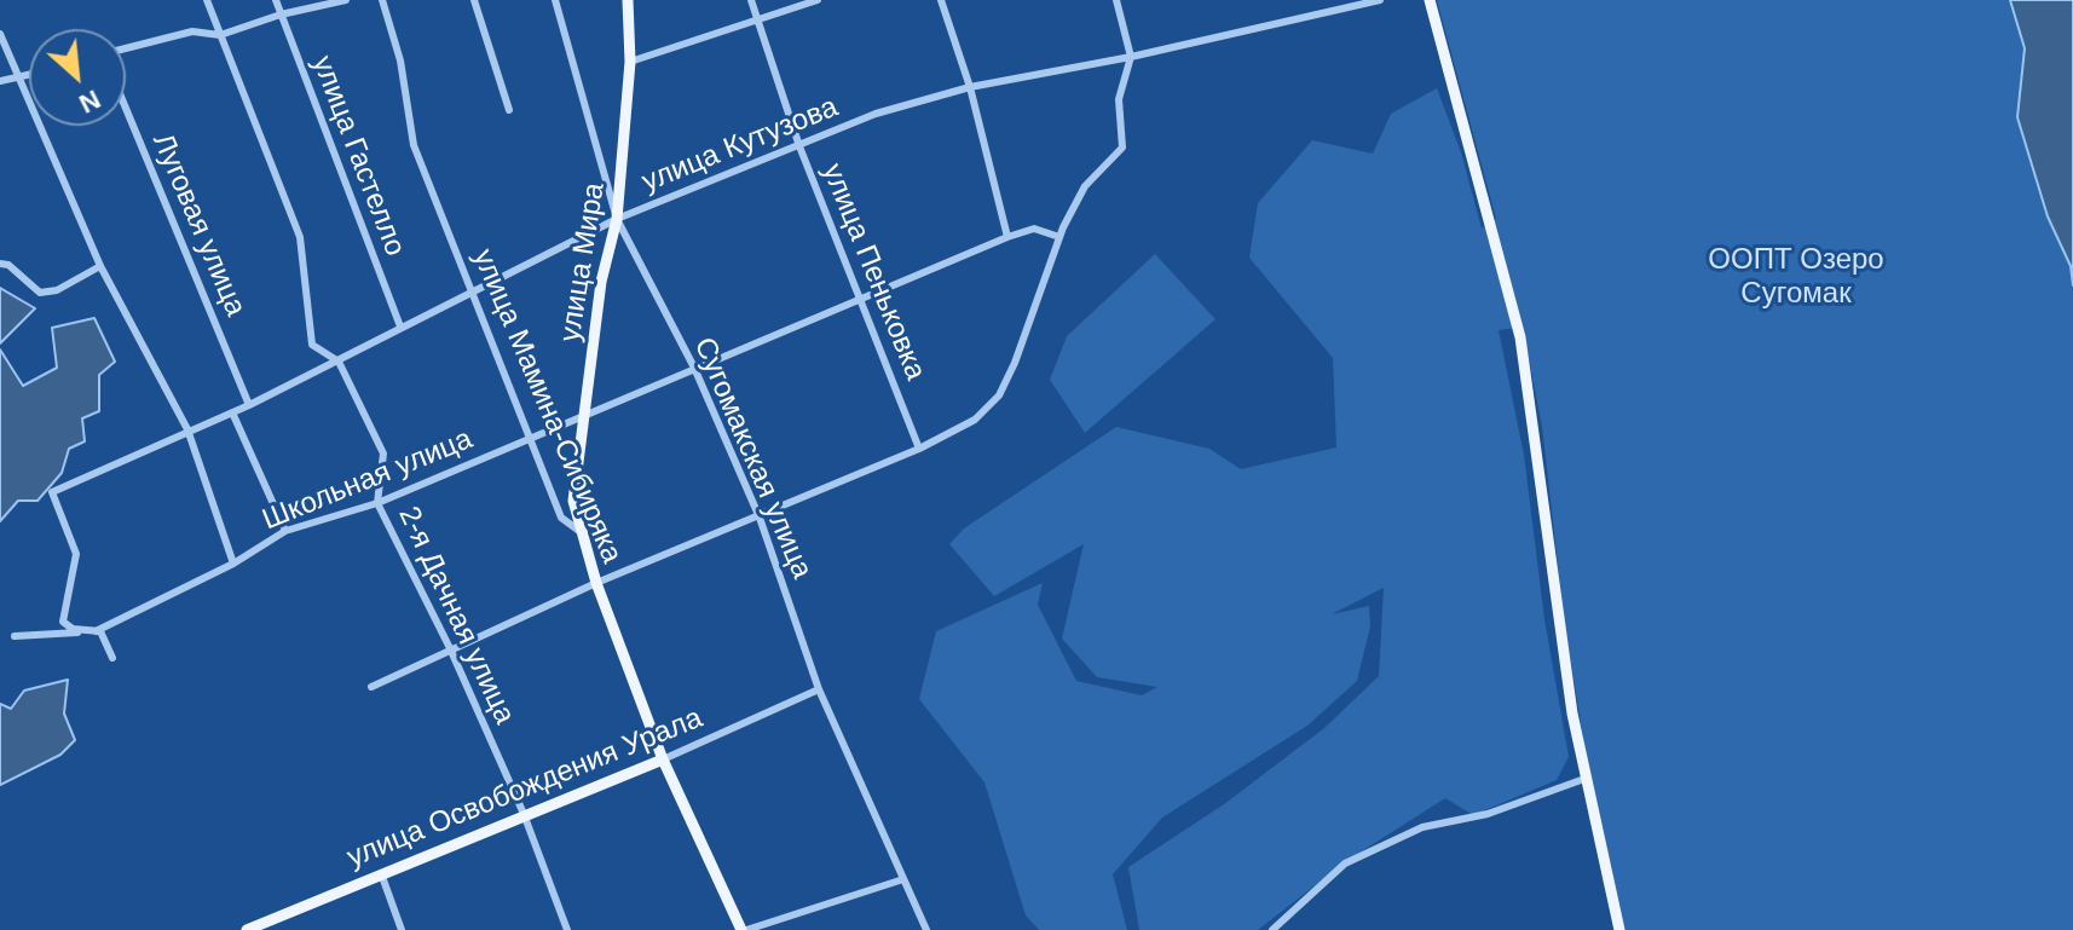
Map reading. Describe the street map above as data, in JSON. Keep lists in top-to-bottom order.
{
  "streets": {
    "main road": ["улица Мира", "улица Мамина-Сибиряка", "улица Освобождения Урала"],
    "street": [
      "улица Кутузова",
      "улица Гастелло",
      "Луговая улица",
      "улица Пеньковка",
      "Сугомакская улица",
      "Школьная улица",
      "2-я Дачная улица"
    ]
  },
  "crossings": [
    ["улица Кутузова", "улица Гастелло"],
    ["улица Кутузова", "Луговая улица"],
    ["улица Кутузова", "улица Мира"],
    ["улица Кутузова", "улица Пеньковка"],
    ["улица Кутузова", "улица Мамина-Сибиряка"],
    ["улица Кутузова", "Сугомакская улица"],
    ["улица Кутузова", "Школьная улица"],
    ["улица Кутузова", "2-я Дачная улица"],
    ["улица Мира", "улица Мамина-Сибиряка"],
    ["улица Мира", "Сугомакская улица"],
    ["улица Мира", "Школьная улица"],
    ["улица Пеньковка", "Школьная улица"],
    ["улица Мамина-Сибиряка", "Школьная улица"],
    ["улица Мамина-Сибиряка", "улица Освобождения Урала"],
    ["Сугомакская улица", "Школьная улица"],
    ["Сугомакская улица", "улица Освобождения Урала"],
    ["Школьная улица", "2-я Дачная улица"],
    ["2-я Дачная улица", "улица Освобождения Урала"]
  ],
  "parks": ["ООПТ Озеро Сугомак"],
  "north": "bottom right"
}
